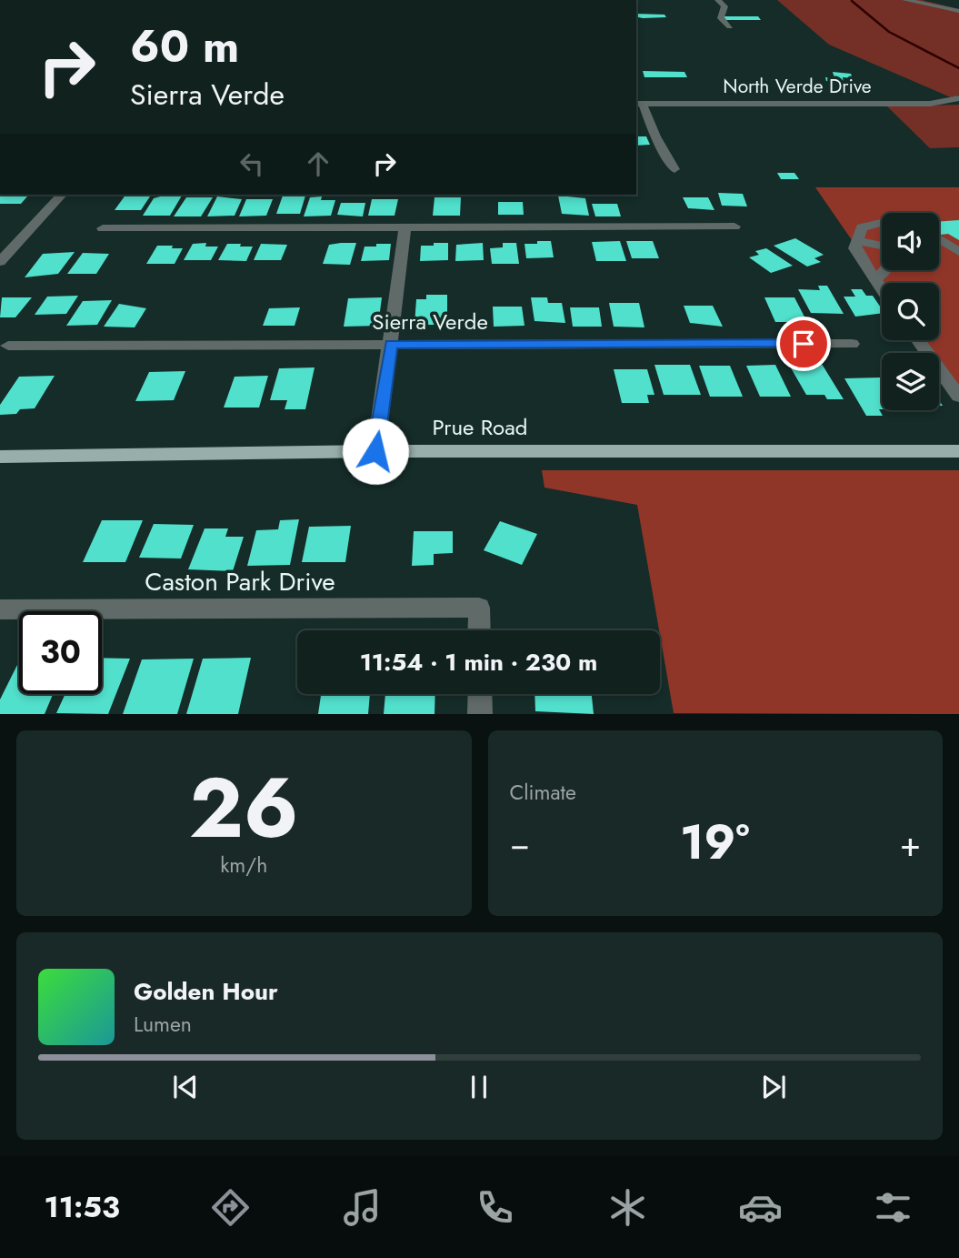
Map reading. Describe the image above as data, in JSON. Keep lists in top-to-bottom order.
{
  "streets": {
    "main road": ["Prue Road"],
    "street": ["North Verde Drive", "Sierra Verde", "Caston Park Drive"]
  },
  "page": {
    "turn": ["60 m", "Sierra Verde"],
    "limit": "30",
    "trip": "11:54 · 1 min · 230 m",
    "tile": [
      ["26", "km/h"],
      "Climate"
    ],
    "heat": ["−", "19°", "+"],
    "song": ["Golden Hour", "Lumen"],
    "tabs": "11:53"
  }
}
